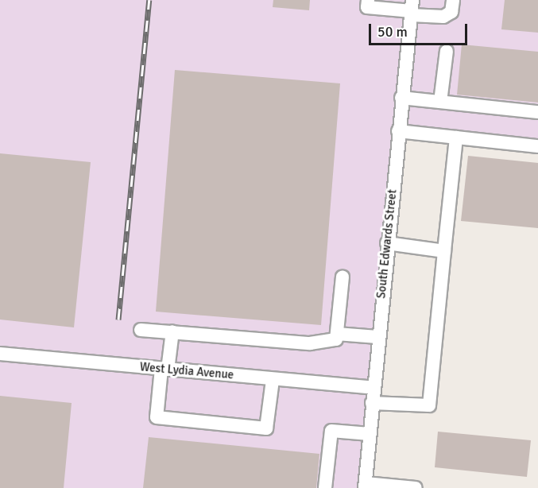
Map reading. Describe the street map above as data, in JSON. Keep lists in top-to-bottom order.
{
  "streets": {
    "street": ["South Edwards Street", "West Lydia Avenue"]
  },
  "crossings": [
    ["South Edwards Street", "West Lydia Avenue"]
  ],
  "scale_bar": "50 m"
}
